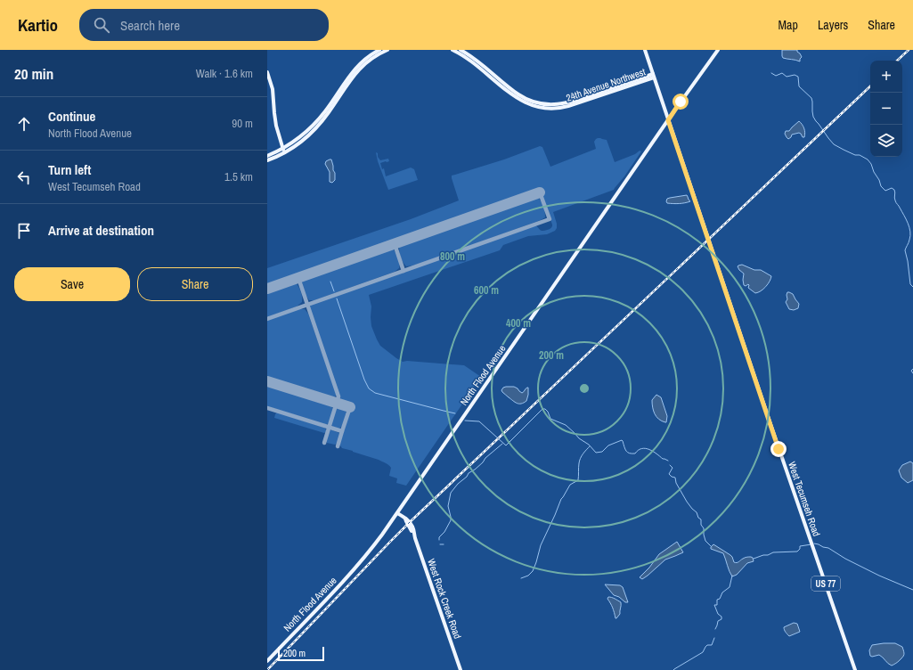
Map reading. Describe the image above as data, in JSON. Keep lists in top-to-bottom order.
{
  "streets": {
    "main road": [
      "24th Avenue Northwest",
      "North Flood Avenue",
      "West Tecumseh Road",
      "US 77",
      "West Rock Creek Road"
    ]
  },
  "crossings": [
    ["24th Avenue Northwest", "West Tecumseh Road"],
    ["North Flood Avenue", "West Tecumseh Road"],
    ["North Flood Avenue", "West Rock Creek Road"]
  ],
  "scale_bar": "200 m",
  "page": {
    "header": "Kartio",
    "search": "Search here",
    "nav": ["Map", "Layers", "Share"],
    "heading": ["20 min", "Walk · 1.6 km"],
    "map_buttons": ["+", "−"],
    "list": [
      ["Continue", "North Flood Avenue", "90 m"],
      ["Turn left", "West Tecumseh Road", "1.5 km"],
      "Arrive at destination"
    ],
    "buttons": ["Save", "Share"],
    "scale": "200 m"
  },
  "rings": [
    "800 m",
    "600 m",
    "400 m",
    "200 m"
  ]
}
